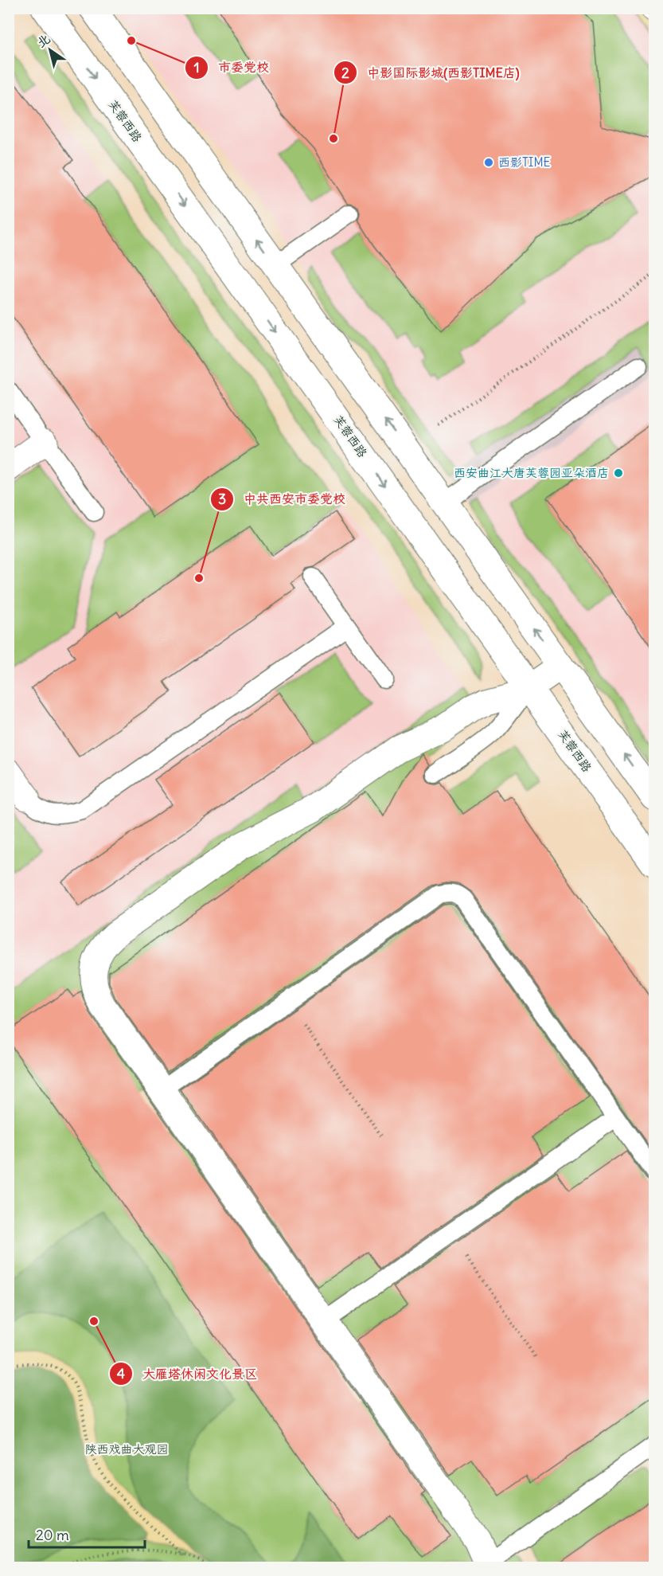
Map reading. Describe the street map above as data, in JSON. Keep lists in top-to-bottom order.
{
  "streets": {
    "main road": ["芙蓉西路"]
  },
  "parks": ["陕西戏曲大观园"],
  "places": [
    "市委党校",
    "中影国际影城(西影TIME店)",
    "西影TIME",
    "西安曲江大唐芙蓉园亚朵酒店",
    "中共西安市委党校",
    "大雁塔休闲文化景区"
  ],
  "scale_bar": "20 m",
  "north": "top left"
}
